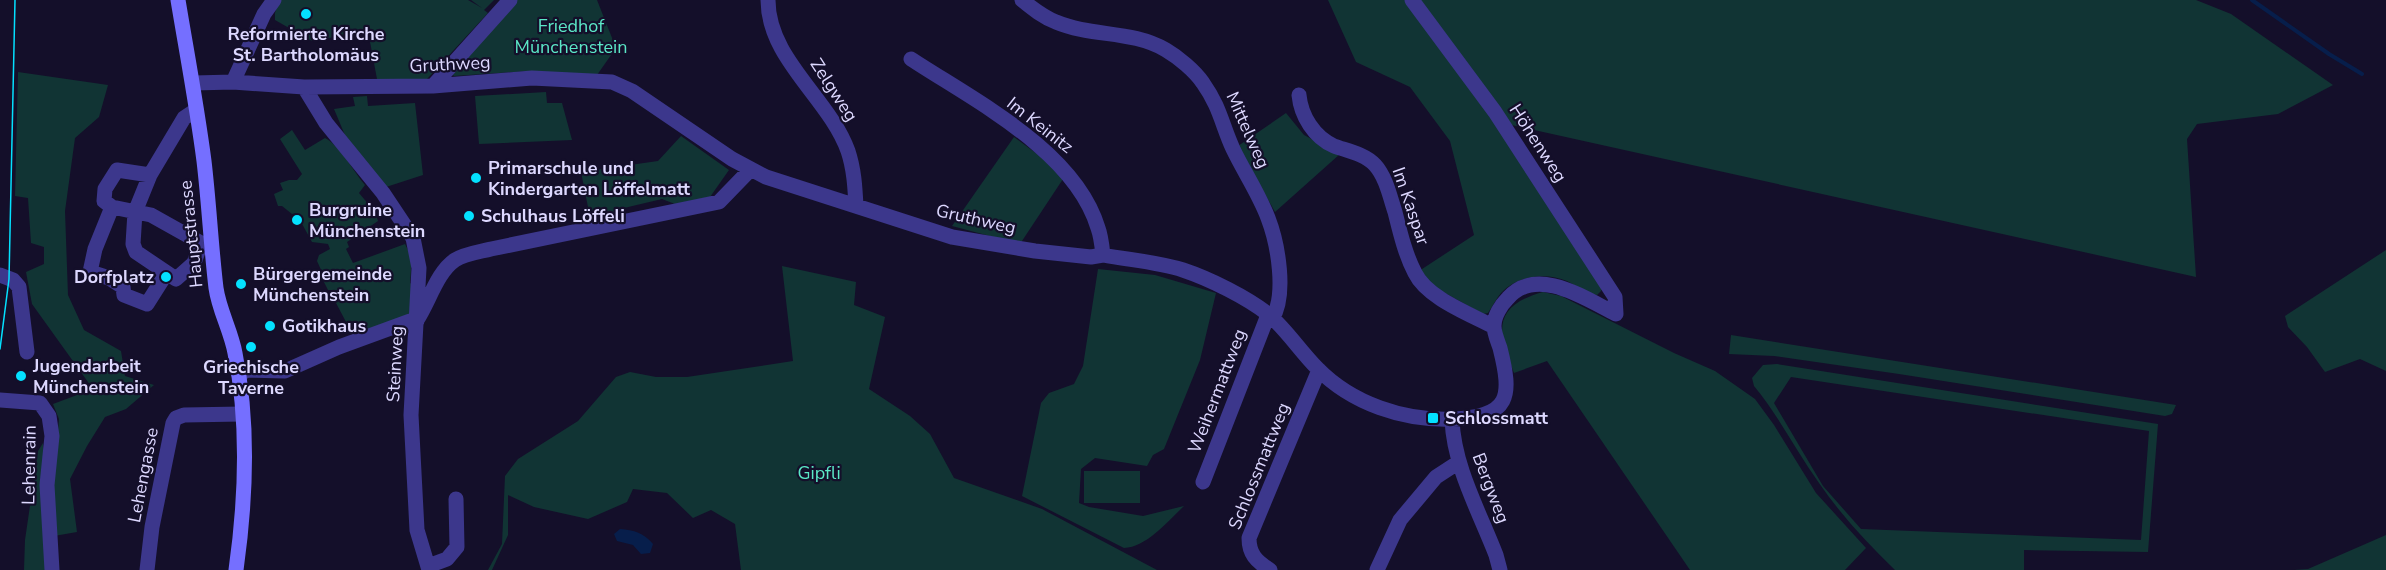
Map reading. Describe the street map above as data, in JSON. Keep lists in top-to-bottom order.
{
  "streets": {
    "main road": ["Hauptstrasse"],
    "street": [
      "Gruthweg",
      "Zelgweg",
      "Im Keinitz",
      "Mittelweg",
      "Höhenweg",
      "Im Kaspar",
      "Steinweg",
      "Weihermattweg",
      "Lehenrain",
      "Schlossmattweg",
      "Lehengasse",
      "Bergweg"
    ]
  },
  "crossings": [
    ["Gruthweg", "Zelgweg"],
    ["Gruthweg", "Im Keinitz"],
    ["Gruthweg", "Mittelweg"],
    ["Gruthweg", "Höhenweg"],
    ["Gruthweg", "Im Kaspar"],
    ["Gruthweg", "Hauptstrasse"],
    ["Gruthweg", "Steinweg"],
    ["Gruthweg", "Weihermattweg"],
    ["Gruthweg", "Schlossmattweg"],
    ["Gruthweg", "Bergweg"],
    ["Mittelweg", "Weihermattweg"],
    ["Höhenweg", "Im Kaspar"],
    ["Hauptstrasse", "Lehengasse"]
  ],
  "parks": ["Friedhof Münchenstein", "Gipfli"],
  "places": {
    "other": [
      "Reformierte Kirche St. Bartholomäus",
      "Primarschule und Kindergarten Löffelmatt",
      "Schulhaus Löffeli",
      "Burgruine Münchenstein",
      "Dorfplatz",
      "Bürgergemeinde Münchenstein",
      "Gotikhaus",
      "Griechische Taverne",
      "Jugendarbeit Münchenstein"
    ],
    "transit": ["Schlossmatt"]
  }
}
